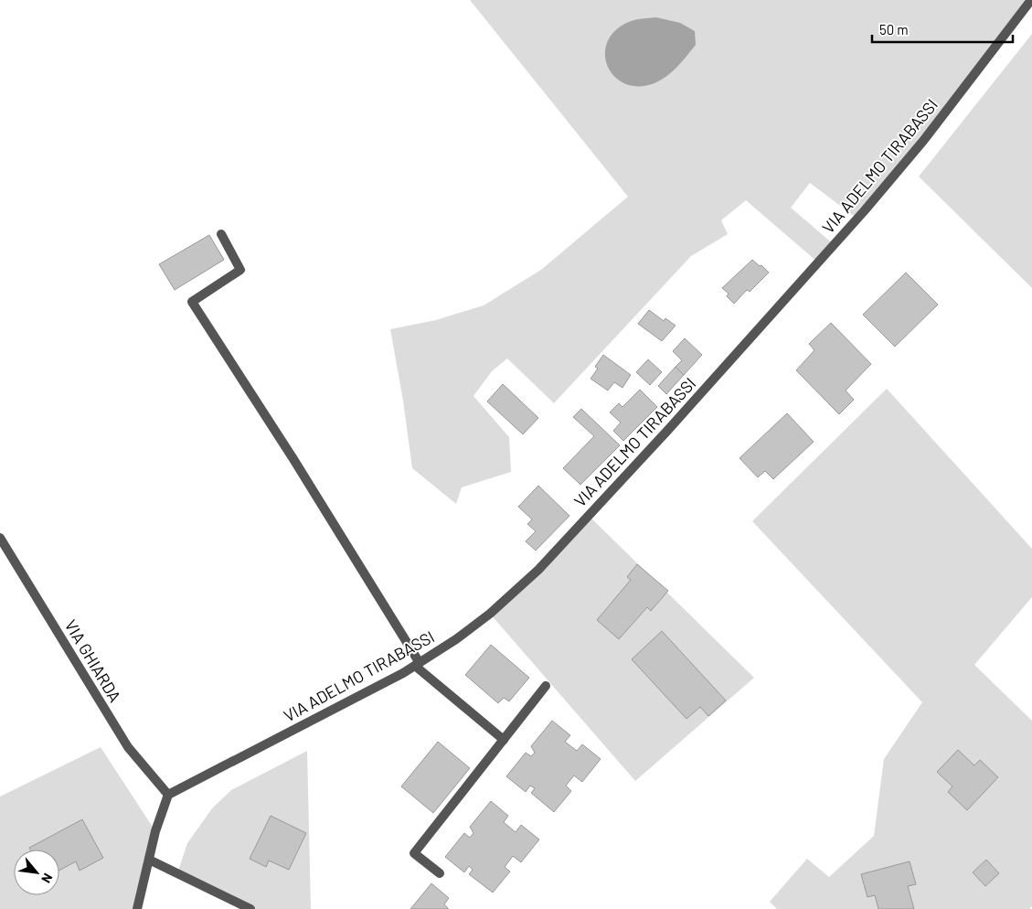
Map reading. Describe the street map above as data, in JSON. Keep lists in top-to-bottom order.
{
  "streets": {
    "street": ["VIA ADELMO TIRABASSI", "VIA GHIARDA"]
  },
  "crossings": [
    ["VIA ADELMO TIRABASSI", "VIA GHIARDA"]
  ],
  "scale_bar": "50 m",
  "north": "bottom right"
}
